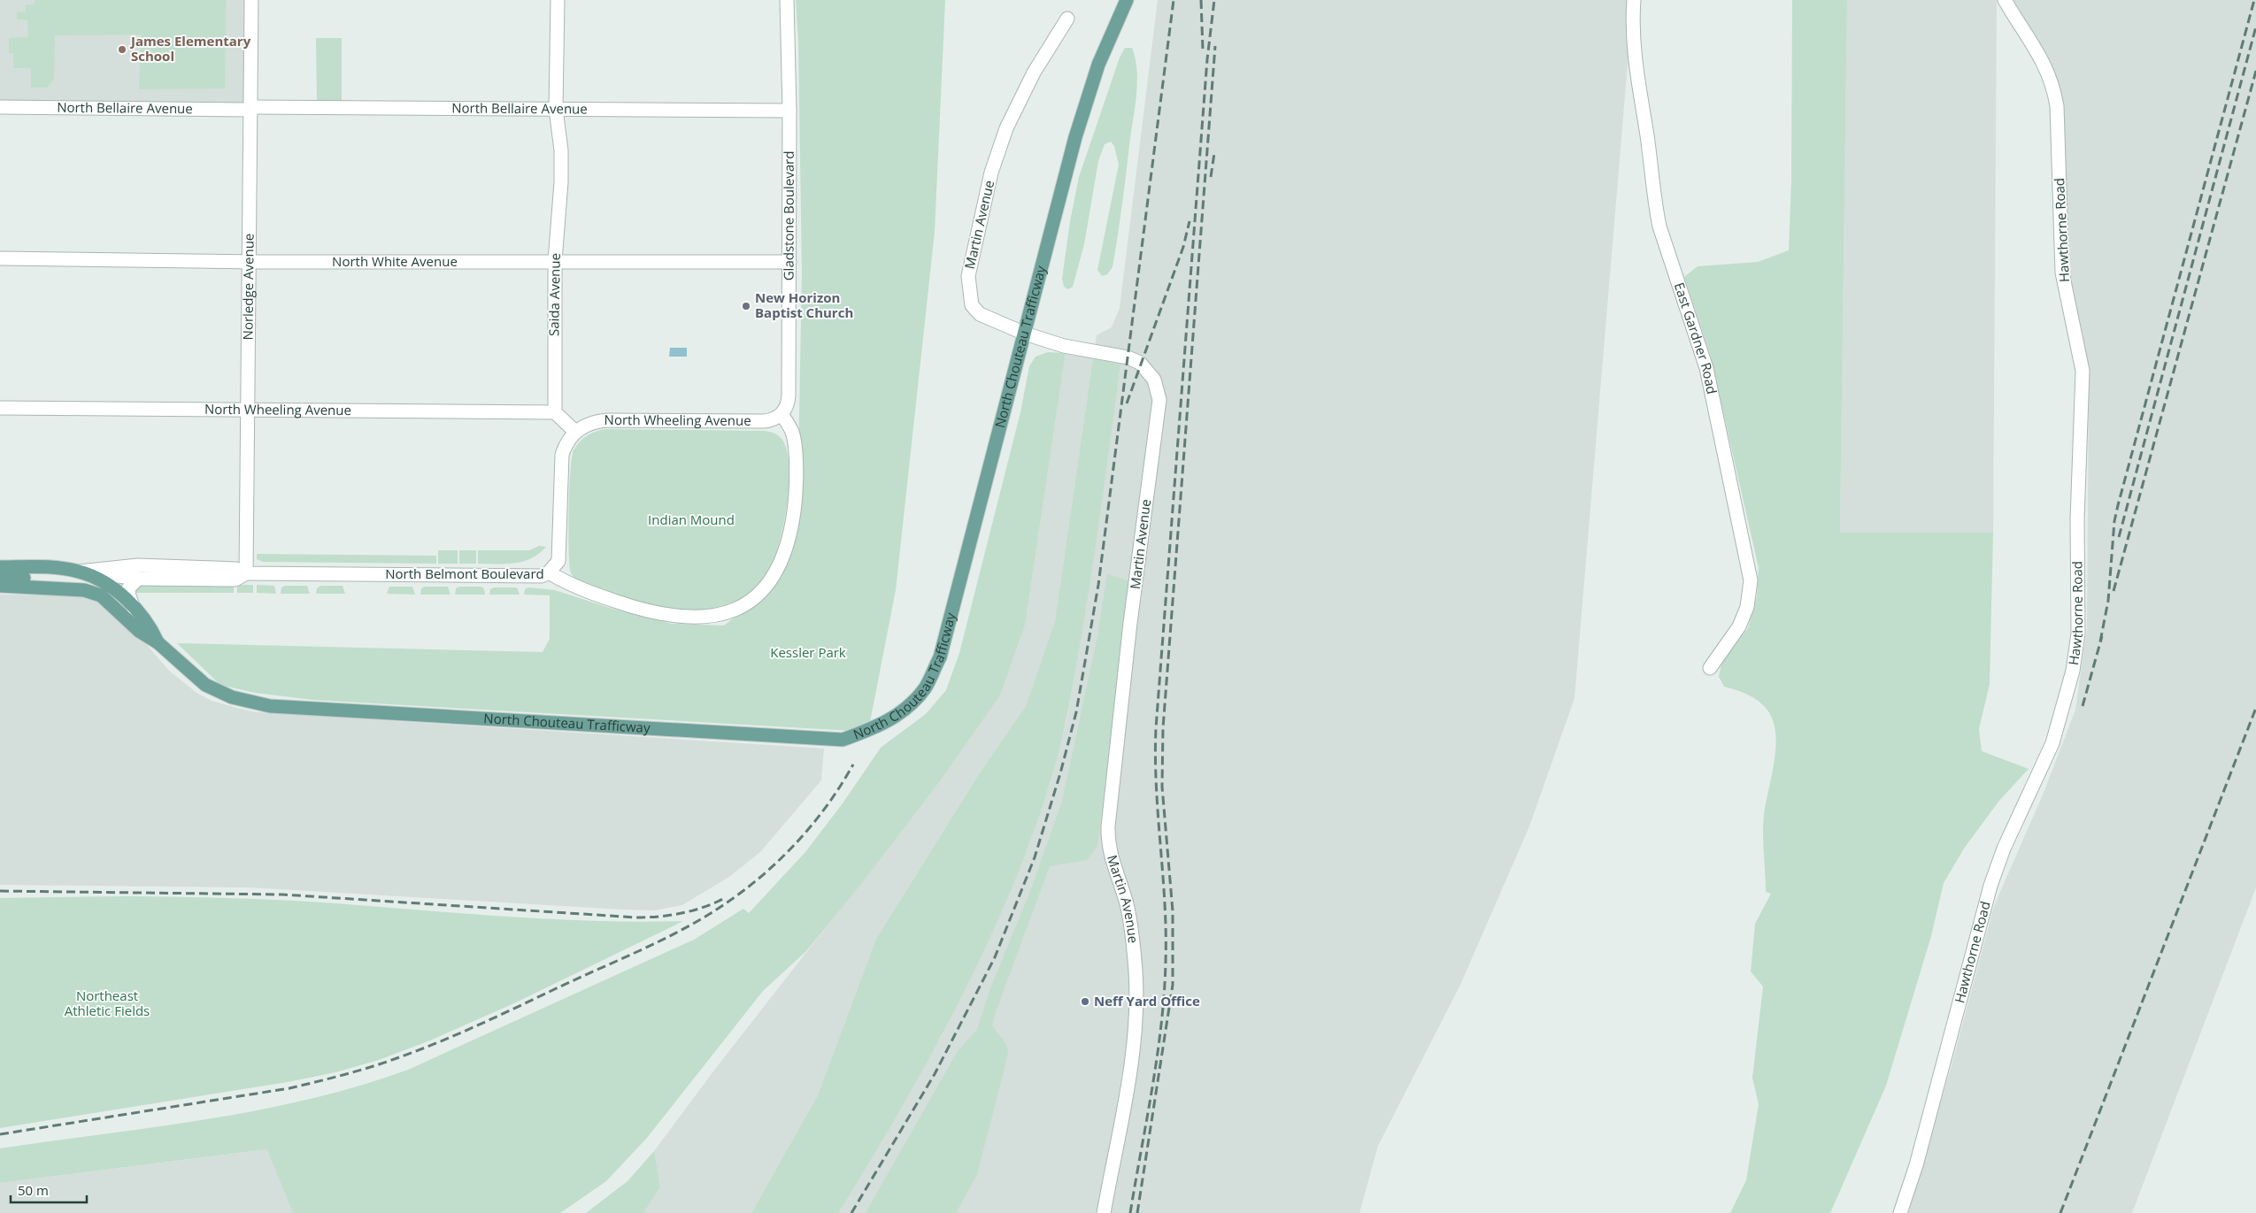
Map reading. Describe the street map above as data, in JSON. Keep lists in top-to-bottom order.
{
  "streets": {
    "main road": ["North Chouteau Trafficway", "North Belmont Boulevard"],
    "street": [
      "North Bellaire Avenue",
      "Gladstone Boulevard",
      "Martin Avenue",
      "Hawthorne Road",
      "North White Avenue",
      "Norledge Avenue",
      "Saida Avenue",
      "East Gardner Road",
      "North Wheeling Avenue"
    ]
  },
  "crossings": [
    ["North Bellaire Avenue", "Gladstone Boulevard"],
    ["North Bellaire Avenue", "Norledge Avenue"],
    ["North Bellaire Avenue", "Saida Avenue"],
    ["Gladstone Boulevard", "North White Avenue"],
    ["Gladstone Boulevard", "North Wheeling Avenue"],
    ["Gladstone Boulevard", "North Belmont Boulevard"],
    ["Martin Avenue", "North Chouteau Trafficway"],
    ["North White Avenue", "Norledge Avenue"],
    ["North White Avenue", "Saida Avenue"],
    ["Norledge Avenue", "North Wheeling Avenue"],
    ["Norledge Avenue", "North Belmont Boulevard"],
    ["Saida Avenue", "North Wheeling Avenue"],
    ["North Chouteau Trafficway", "North Belmont Boulevard"],
    ["North Wheeling Avenue", "North Belmont Boulevard"]
  ],
  "parks": ["Indian Mound", "Kessler Park", "Northeast Athletic Fields"],
  "places": ["James Elementary School", "New Horizon Baptist Church", "Neff Yard Office"],
  "scale_bar": "50 m"
}
